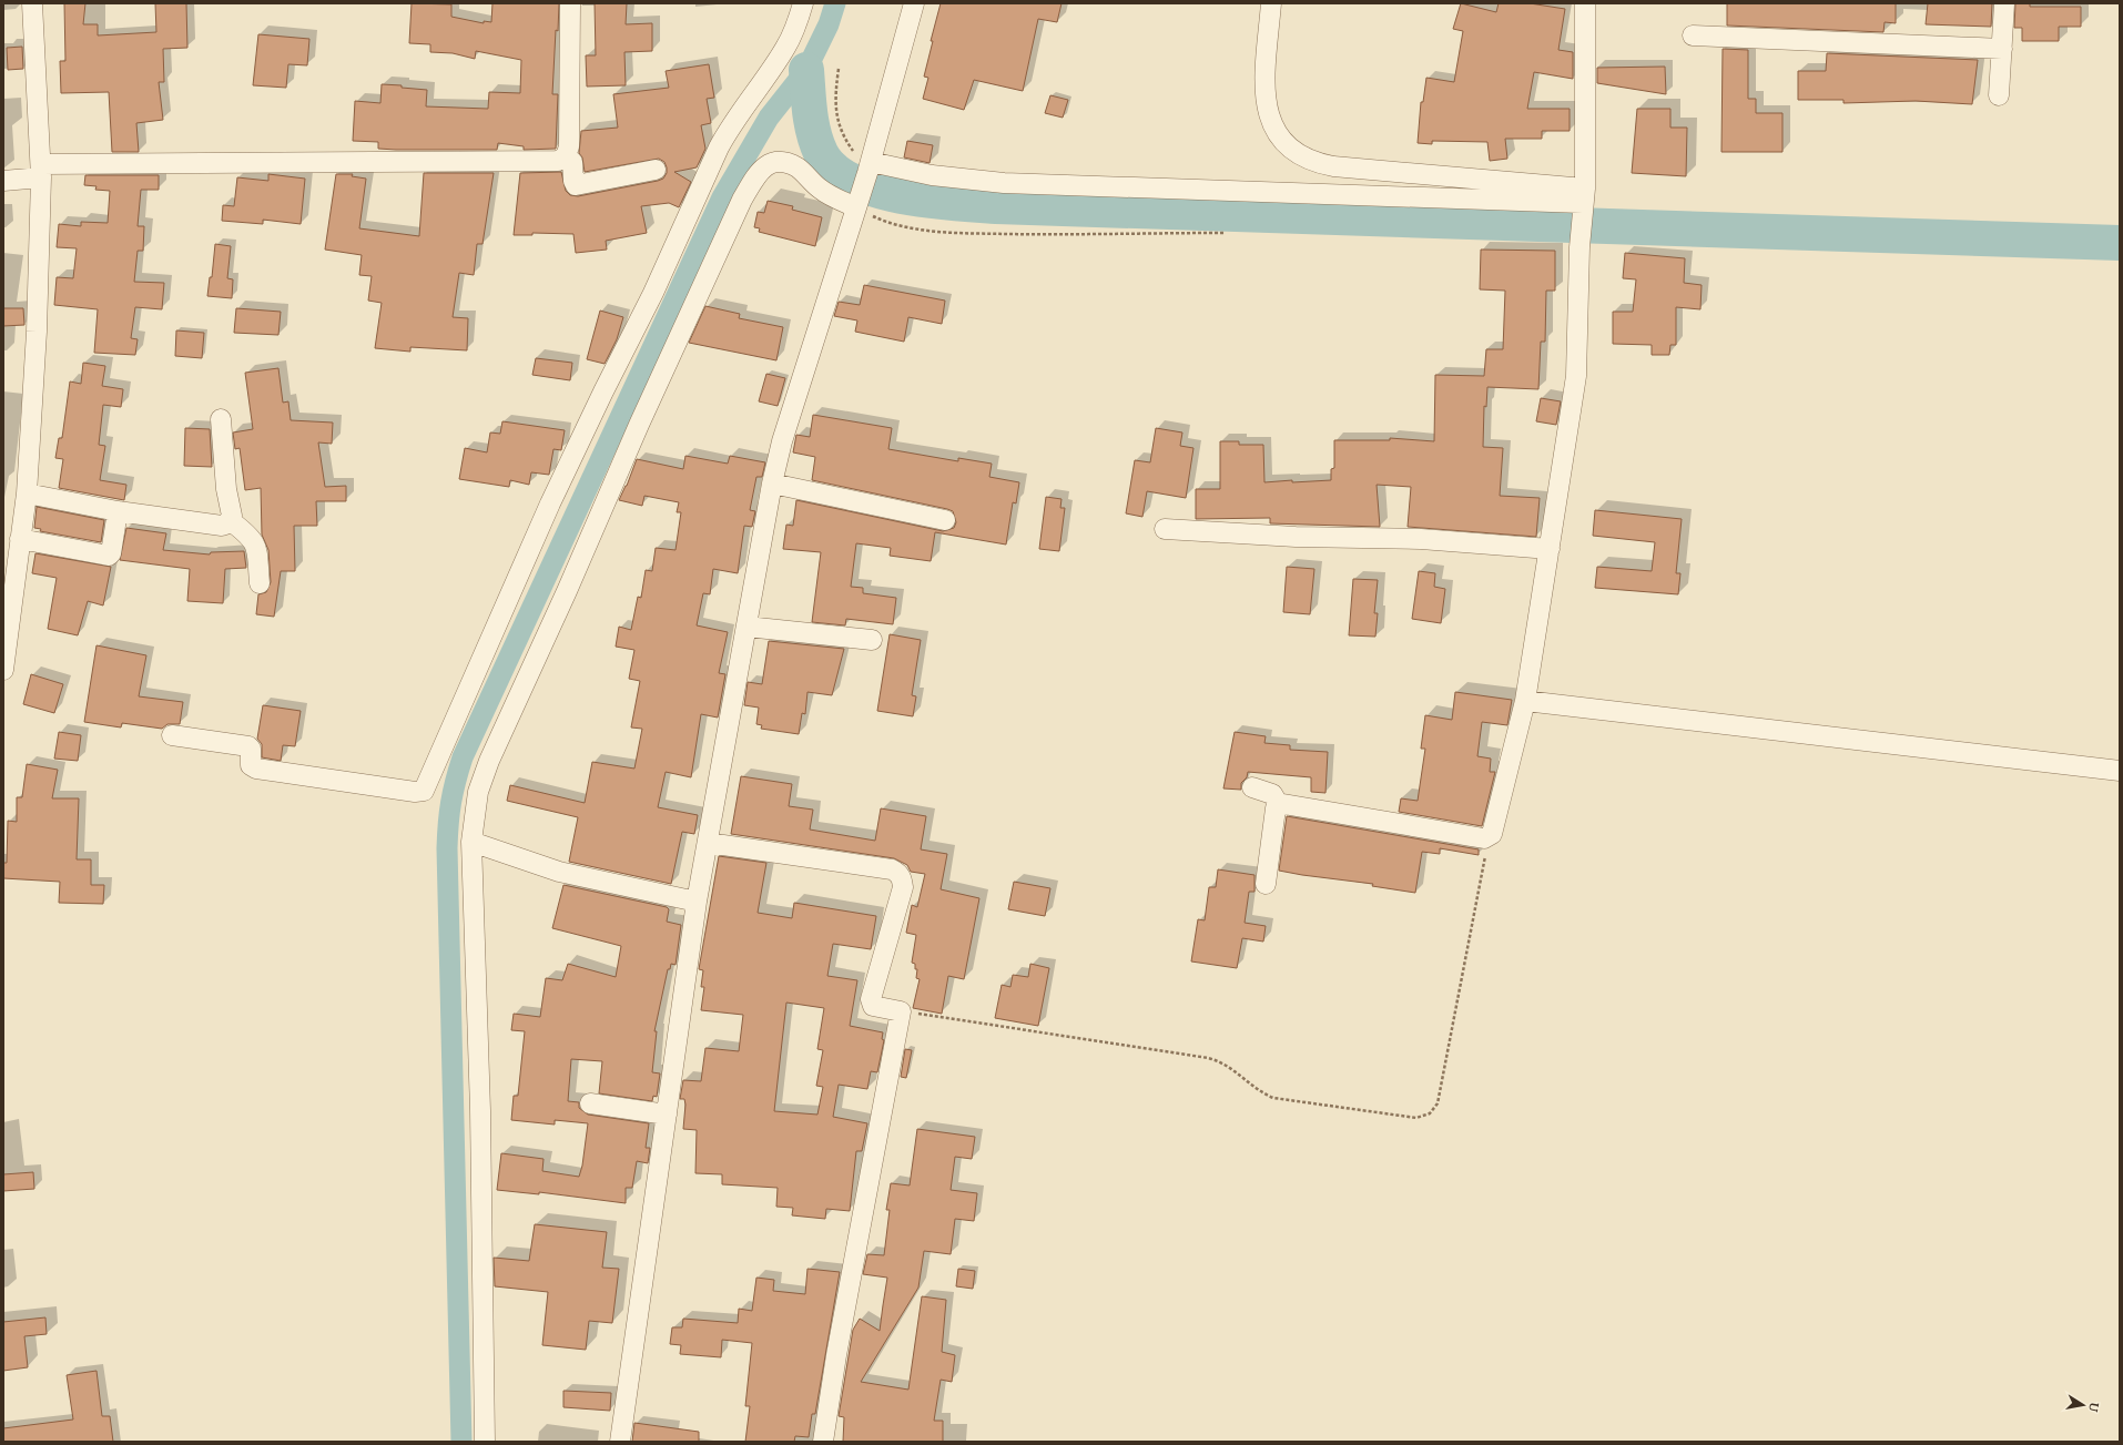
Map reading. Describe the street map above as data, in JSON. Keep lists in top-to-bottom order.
{
  "north": "right"
}
